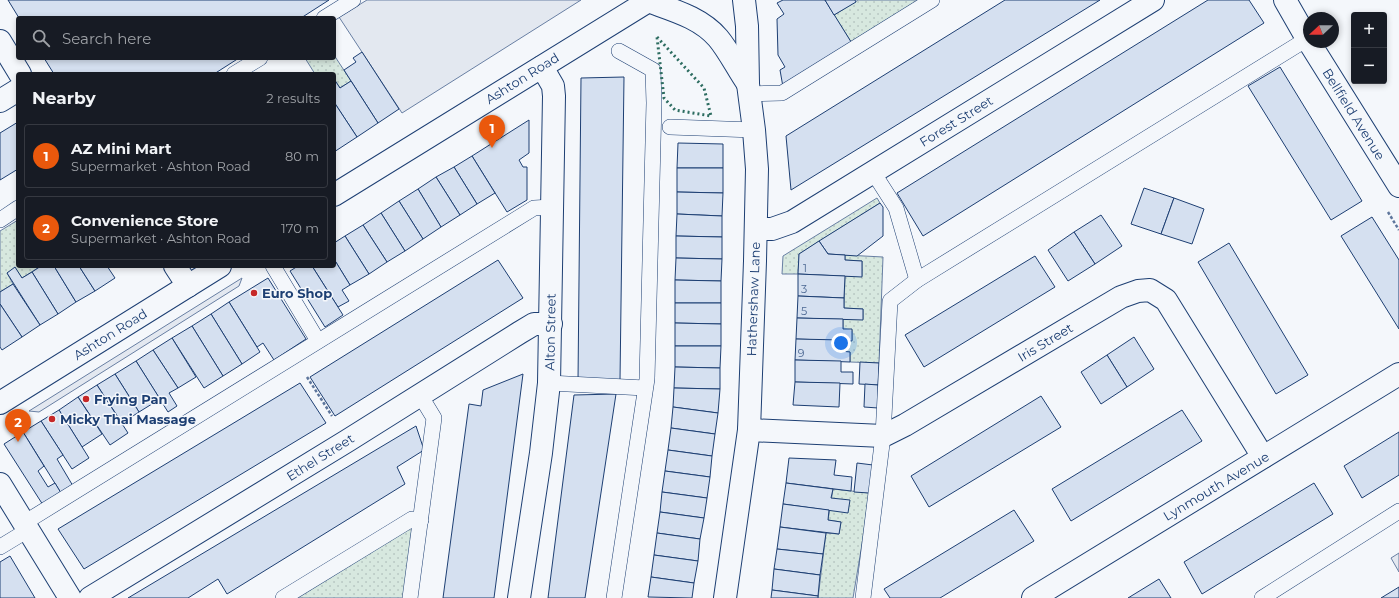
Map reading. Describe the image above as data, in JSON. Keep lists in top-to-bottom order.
{
  "streets": {
    "main road": [
      "Ashton Road",
      "Bellfield Avenue",
      "Forest Street",
      "Hathershaw Lane",
      "Alton Street",
      "Iris Street",
      "Ethel Street",
      "Lynmouth Avenue"
    ]
  },
  "crossings": [
    ["Ashton Road", "Alton Street"],
    ["Forest Street", "Hathershaw Lane"],
    ["Alton Street", "Ethel Street"],
    ["Iris Street", "Lynmouth Avenue"]
  ],
  "places": ["Euro Shop", "Frying Pan", "Micky Thai Massage"],
  "house_numbers": [
    "1",
    "3",
    "5",
    "9"
  ],
  "north": "left",
  "page": {
    "map_buttons": ["+", "−"],
    "search": "Search here",
    "heading": ["Nearby", "2 results"],
    "pins": ["1", "2"],
    "list": [
      {
        "mark": "1",
        "name": "AZ Mini Mart",
        "note": "Supermarket · Ashton Road",
        "value": "80 m"
      },
      {
        "mark": "2",
        "name": "Convenience Store",
        "note": "Supermarket · Ashton Road",
        "value": "170 m"
      }
    ]
  }
}
